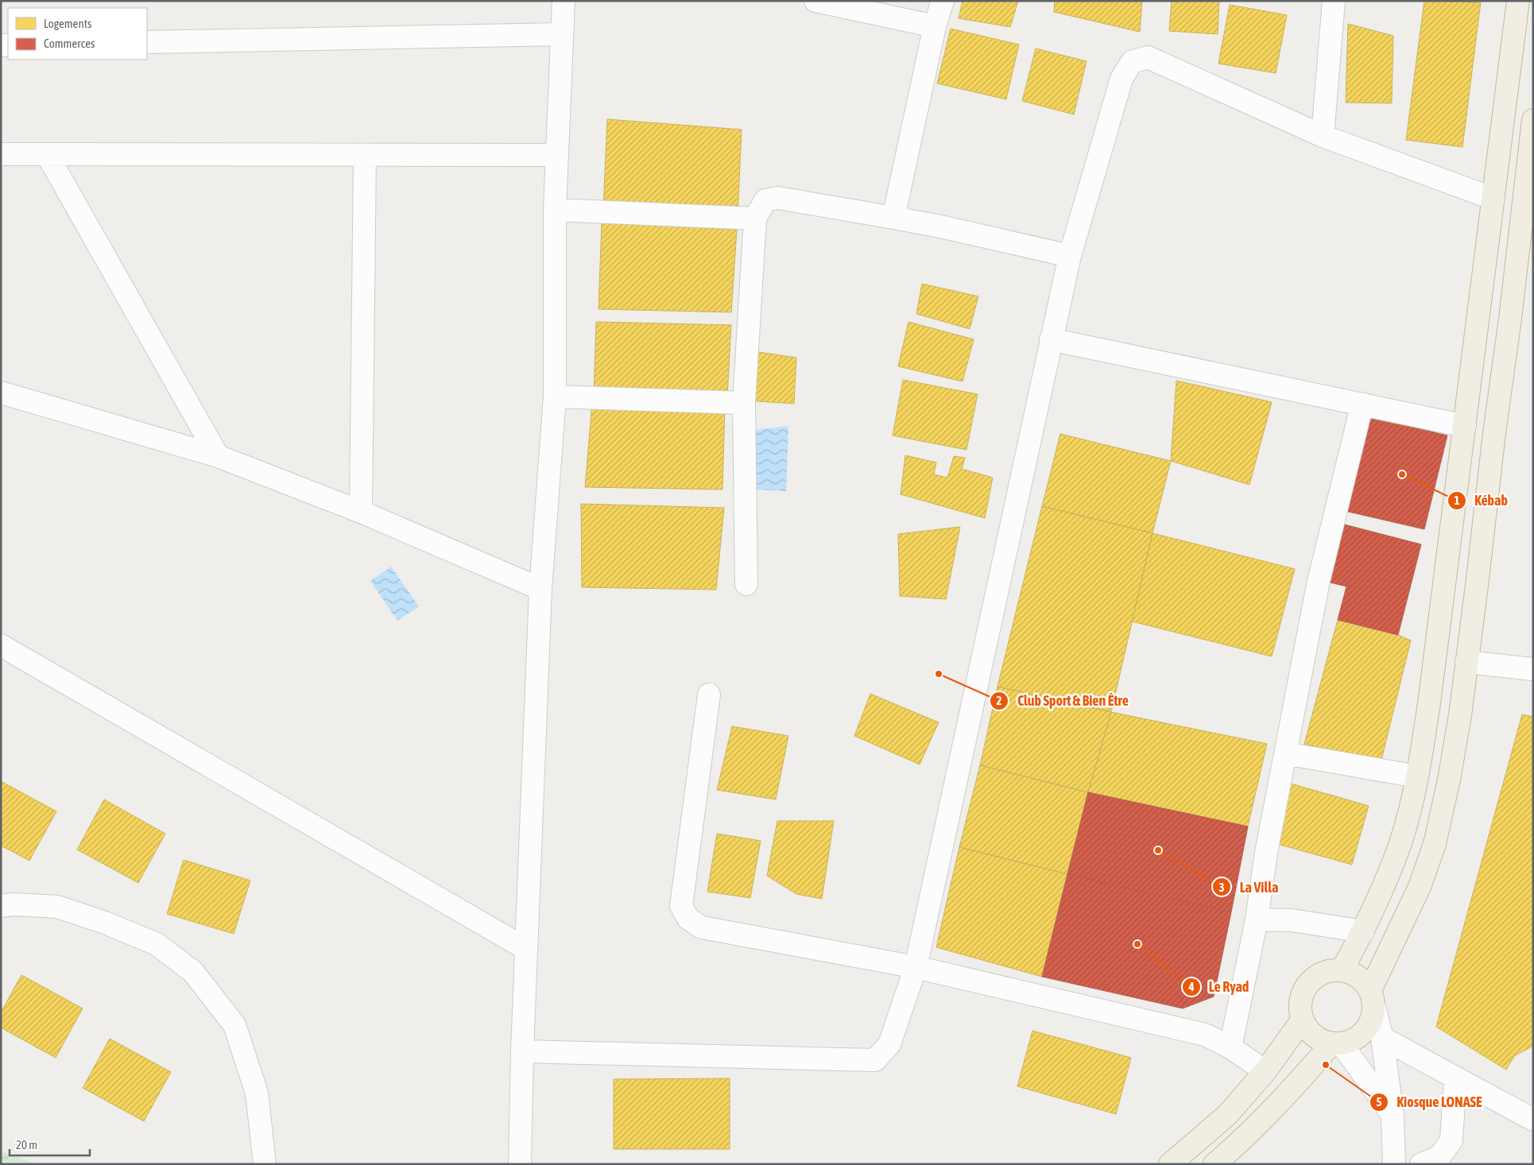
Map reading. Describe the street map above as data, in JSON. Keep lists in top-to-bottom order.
{
  "places": [
    "Kébab",
    "Club Sport & Bien Être",
    "La Villa",
    "Le Ryad",
    "Kiosque LONASE"
  ],
  "legend": ["Logements", "Commerces"],
  "scale_bar": "20 m"
}
